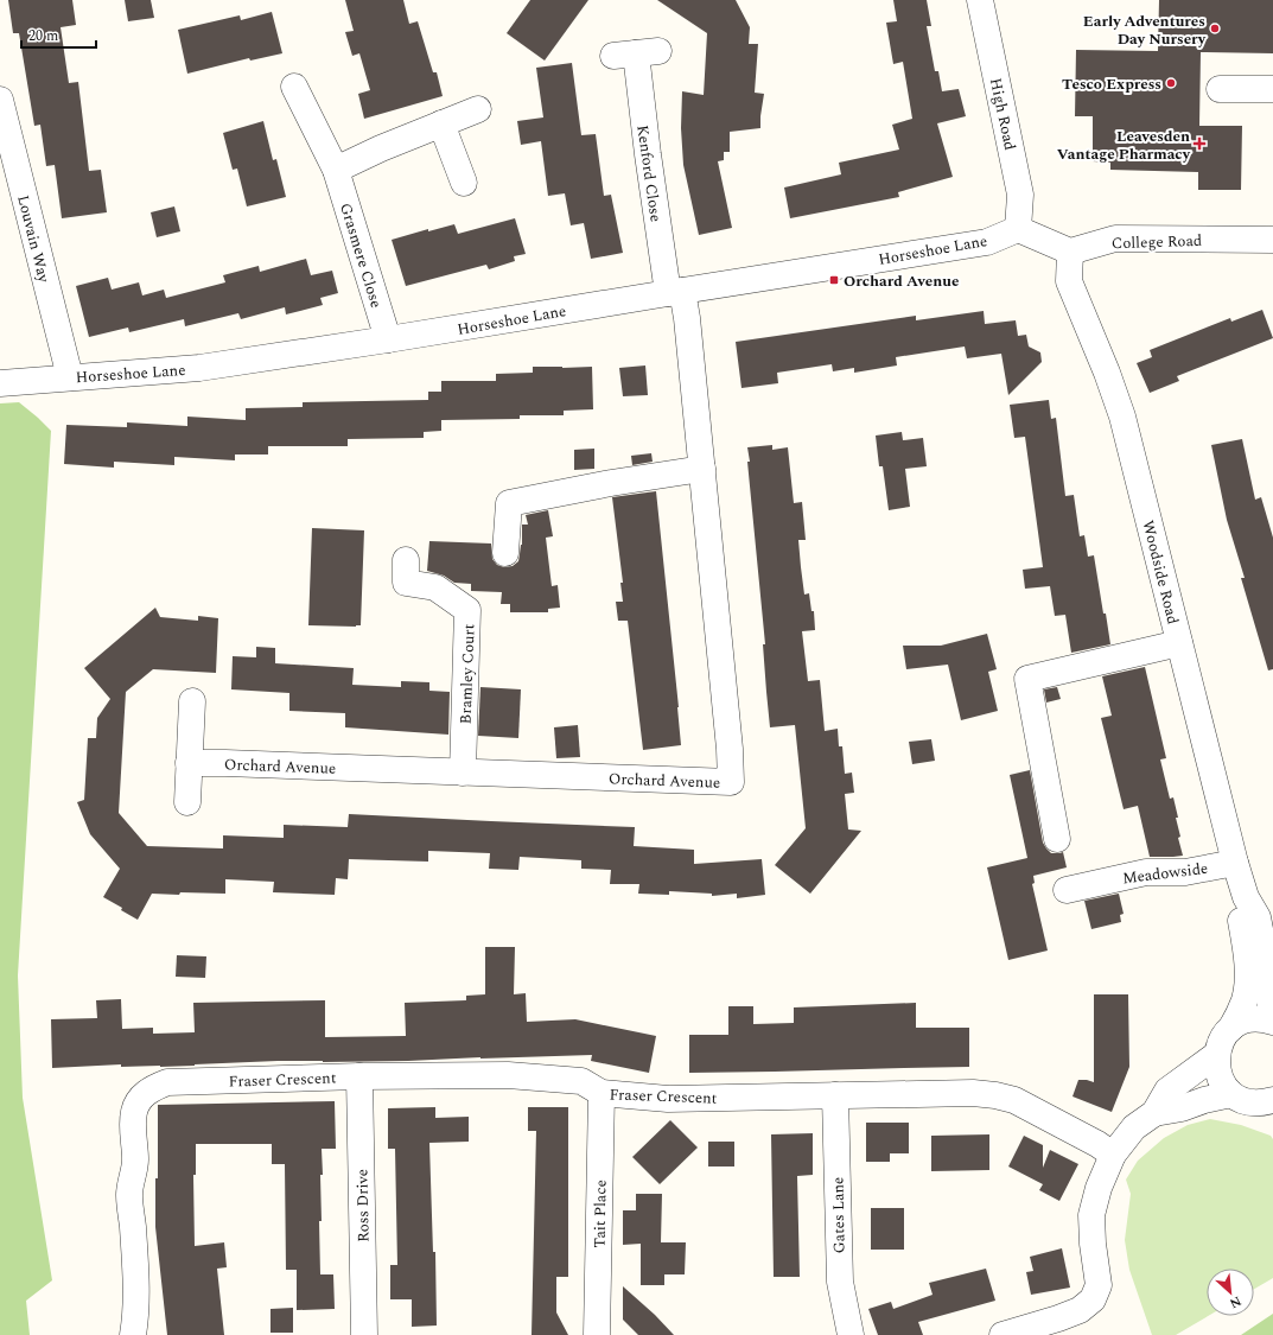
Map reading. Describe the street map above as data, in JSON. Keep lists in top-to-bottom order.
{
  "streets": {
    "street": [
      "High Road",
      "Kenford Close",
      "Louvain Way",
      "College Road",
      "Horseshoe Lane",
      "Grasmere Close",
      "Woodside Road",
      "Bramley Court",
      "Orchard Avenue",
      "Meadowside",
      "Fraser Crescent",
      "Ross Drive",
      "Tait Place",
      "Gates Lane"
    ]
  },
  "crossings": [
    ["High Road", "Horseshoe Lane"],
    ["Kenford Close", "Horseshoe Lane"],
    ["Kenford Close", "Orchard Avenue"],
    ["Louvain Way", "Horseshoe Lane"],
    ["College Road", "Woodside Road"],
    ["Horseshoe Lane", "Grasmere Close"],
    ["Horseshoe Lane", "Orchard Avenue"],
    ["Woodside Road", "Meadowside"],
    ["Bramley Court", "Orchard Avenue"],
    ["Fraser Crescent", "Ross Drive"],
    ["Fraser Crescent", "Tait Place"],
    ["Fraser Crescent", "Gates Lane"]
  ],
  "places": {
    "other": ["Early Adventures Day Nursery", "Tesco Express"],
    "health": ["Leavesden Vantage Pharmacy"],
    "transit": ["Orchard Avenue"]
  },
  "scale_bar": "20 m",
  "north": "bottom right"
}
